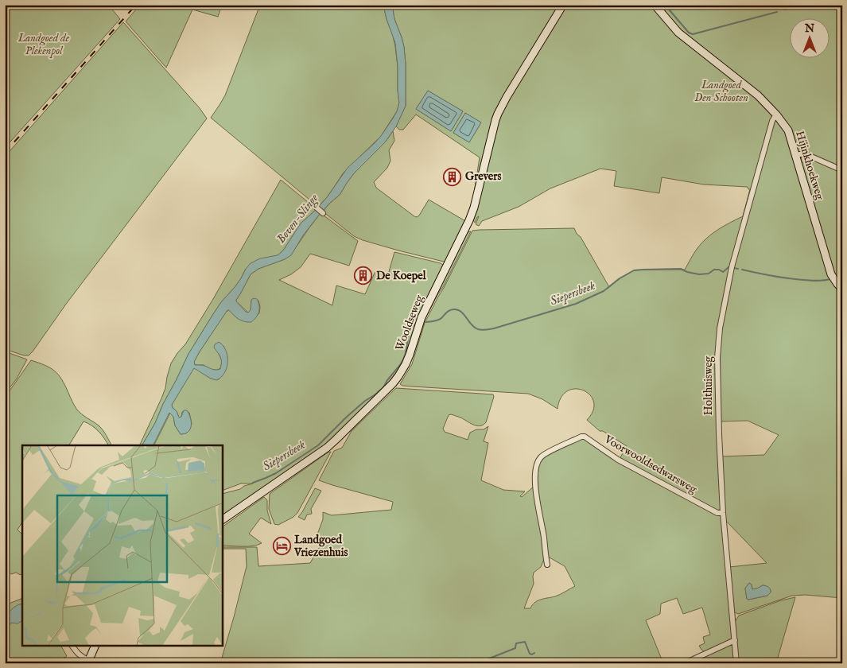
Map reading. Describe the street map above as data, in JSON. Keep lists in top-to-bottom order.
{
  "streets": {
    "main road": ["Hijinkhoekweg", "Wooldseweg"],
    "street": ["Holthuisweg", "Voorwooldsedwarsweg"]
  },
  "crossings": [
    ["Hijinkhoekweg", "Holthuisweg"],
    ["Holthuisweg", "Voorwooldsedwarsweg"]
  ],
  "water": ["Boven-Slinge", "Siepersbeek"],
  "parks": ["Landgoed de Plekenpol", "Landgoed Den Schooten"],
  "places": {
    "building": ["Grevers", "De Koepel"],
    "hotel": ["Landgoed Vriezenhuis"]
  },
  "north": "top"
}
